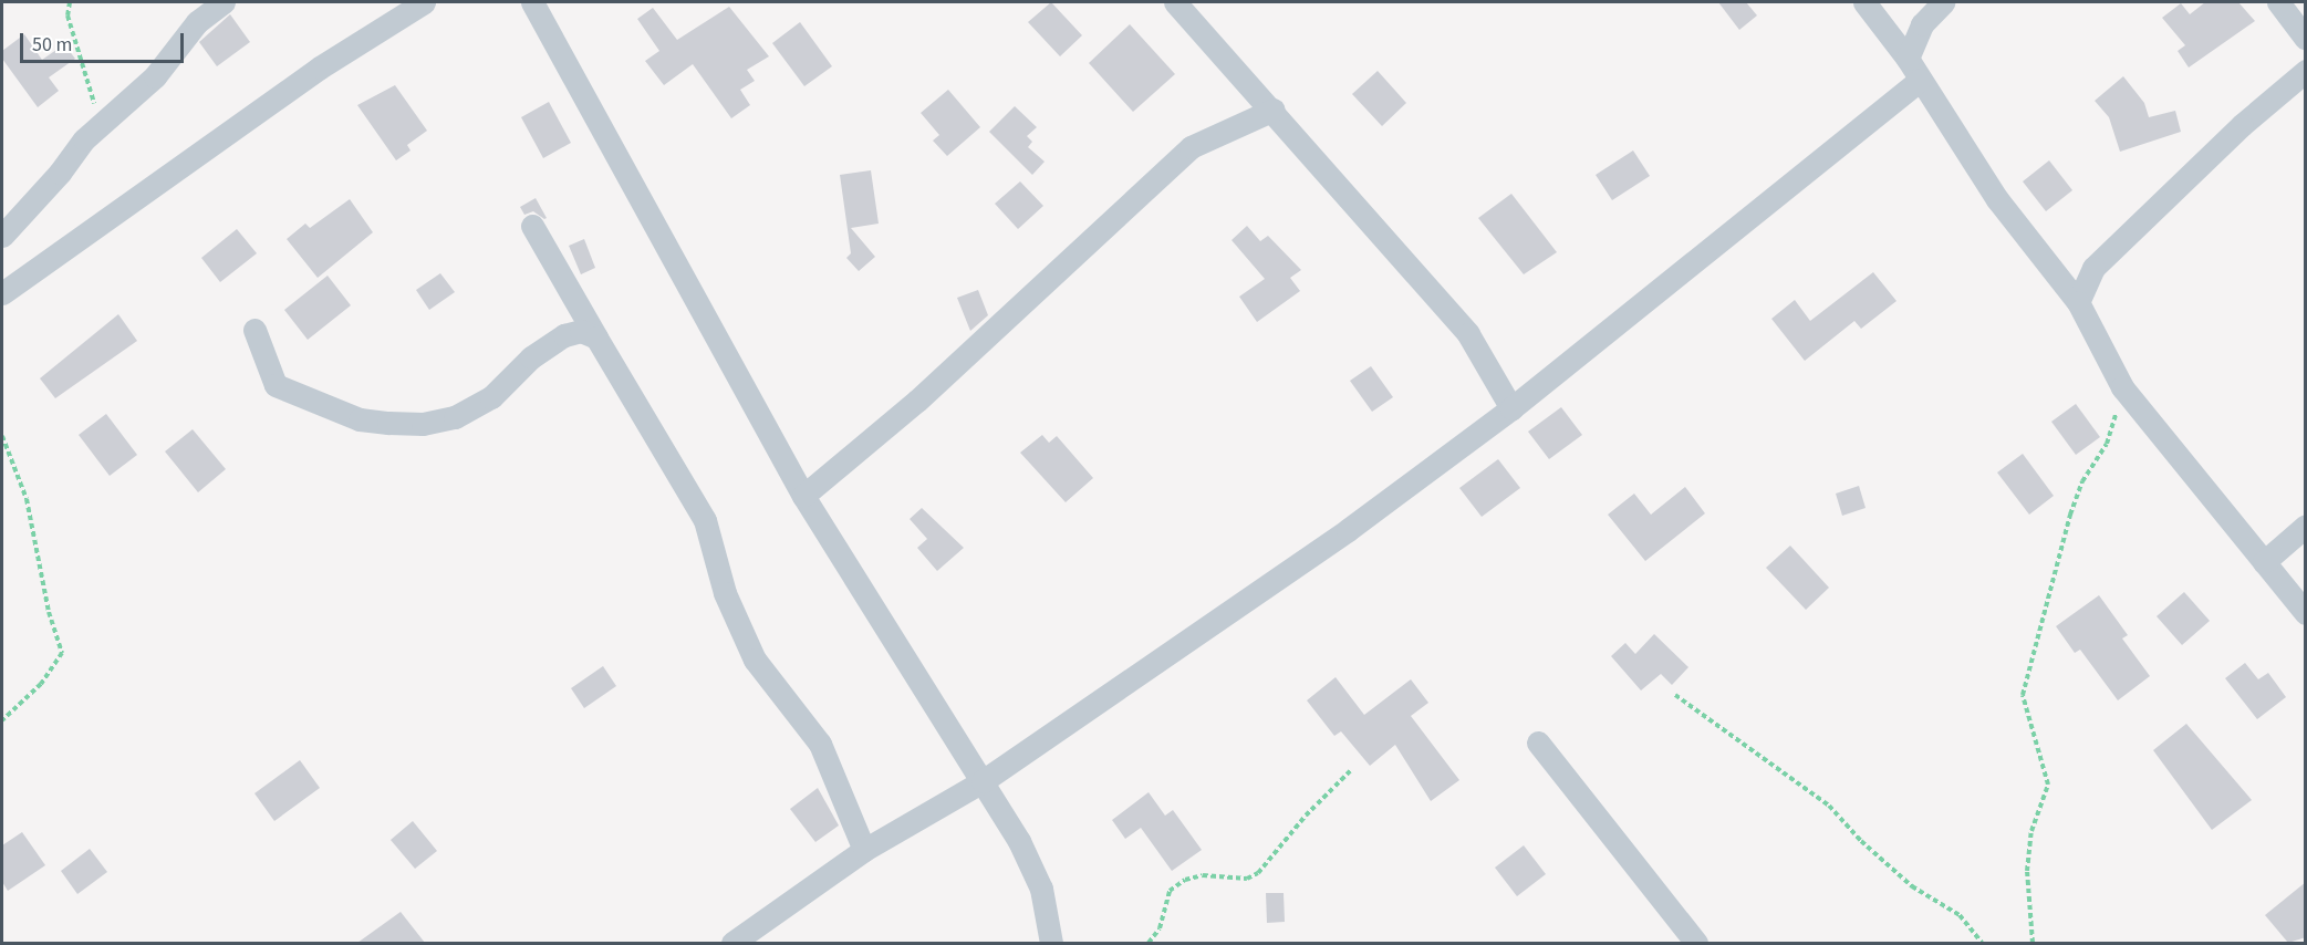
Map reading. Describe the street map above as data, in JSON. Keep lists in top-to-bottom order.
{
  "scale_bar": "50 m"
}
